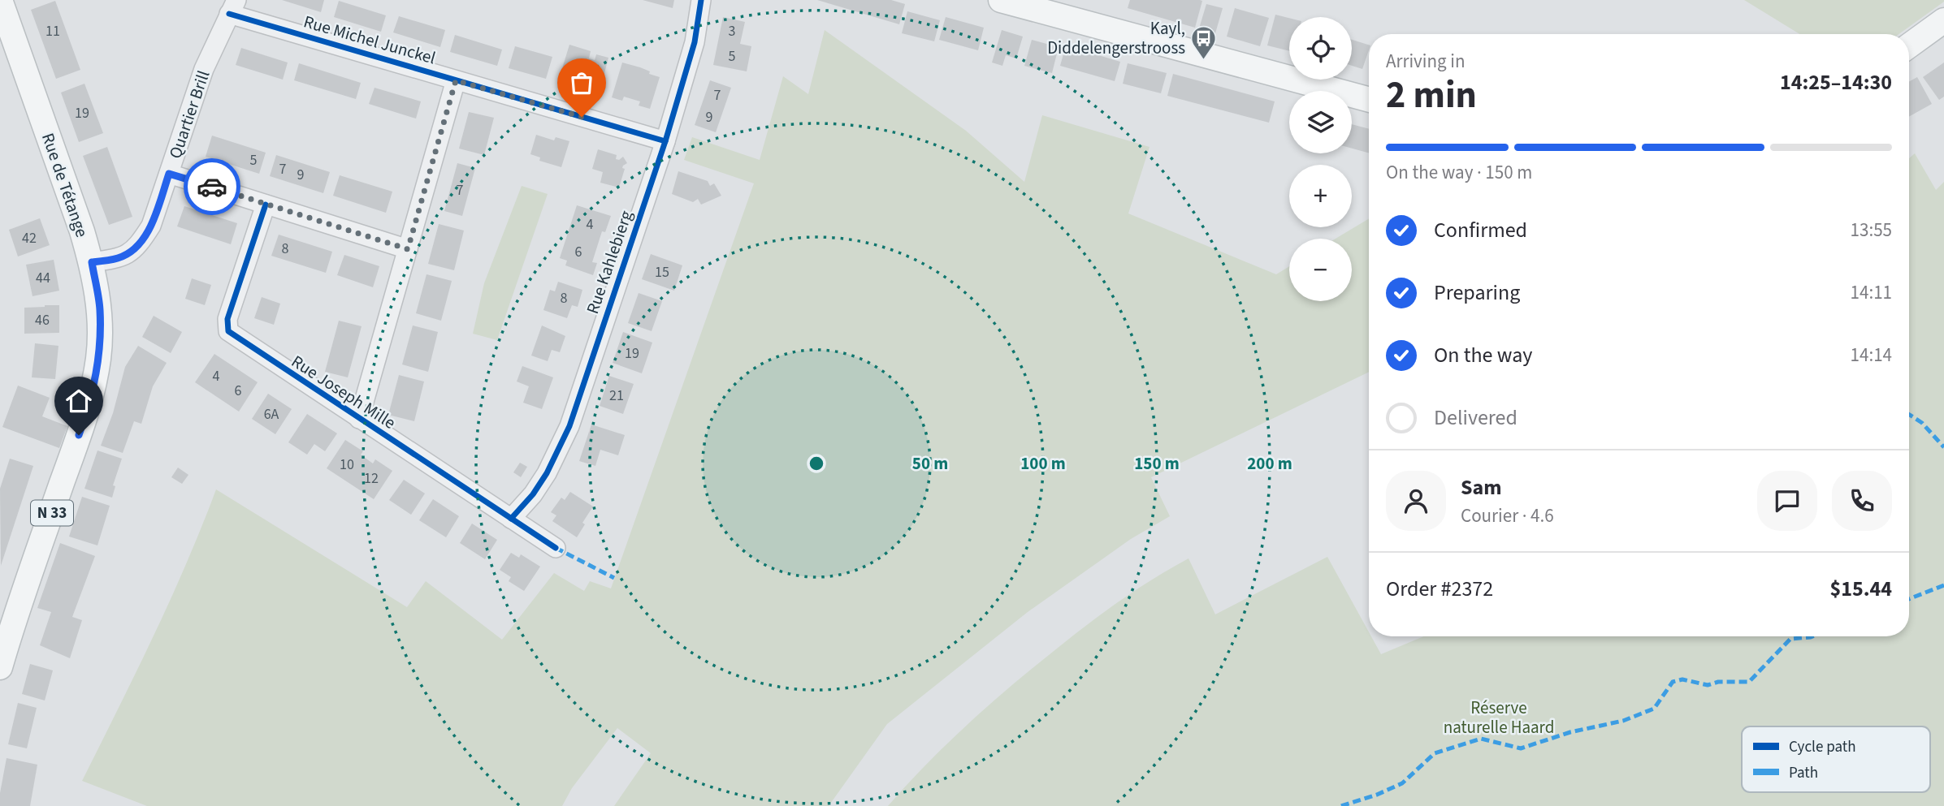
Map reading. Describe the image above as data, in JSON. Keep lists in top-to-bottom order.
{
  "streets": {
    "main road": ["Rue de Tétange", "N 33"],
    "street": [
      "Rue Michel Junckel",
      "Quartier Brill",
      "Rue Kahlebierg",
      "Rue Joseph Mille"
    ]
  },
  "crossings": [
    ["Rue Michel Junckel", "Quartier Brill"],
    ["Rue Michel Junckel", "Rue Kahlebierg"],
    ["Quartier Brill", "Rue de Tétange"],
    ["Rue Kahlebierg", "Rue Joseph Mille"]
  ],
  "parks": ["Réserve naturelle Haard"],
  "places": {
    "bus stop": ["Kayl, Diddelengerstrooss"]
  },
  "house_numbers": [
    "11",
    "3",
    "5",
    "7",
    "19",
    "9",
    "5",
    "7",
    "9",
    "7",
    "4",
    "42",
    "8",
    "6",
    "15",
    "44",
    "8",
    "46",
    "19",
    "4",
    "6",
    "21",
    "6A",
    "10",
    "12"
  ],
  "legend": ["Cycle path", "Path"],
  "page": {
    "map_buttons": ["+", "−"],
    "heading": ["2 min", "Arriving in", "14:25–14:30"],
    "panel": [
      "Sam",
      "Courier · 4.6",
      "Order #2372",
      "$15.44"
    ],
    "bar": "On the way · 150 m",
    "list": [
      ["Confirmed", "13:55"],
      ["Preparing", "14:11"],
      ["On the way", "14:14"],
      "Delivered"
    ]
  },
  "rings": [
    "50 m",
    "100 m",
    "150 m",
    "200 m"
  ]
}
